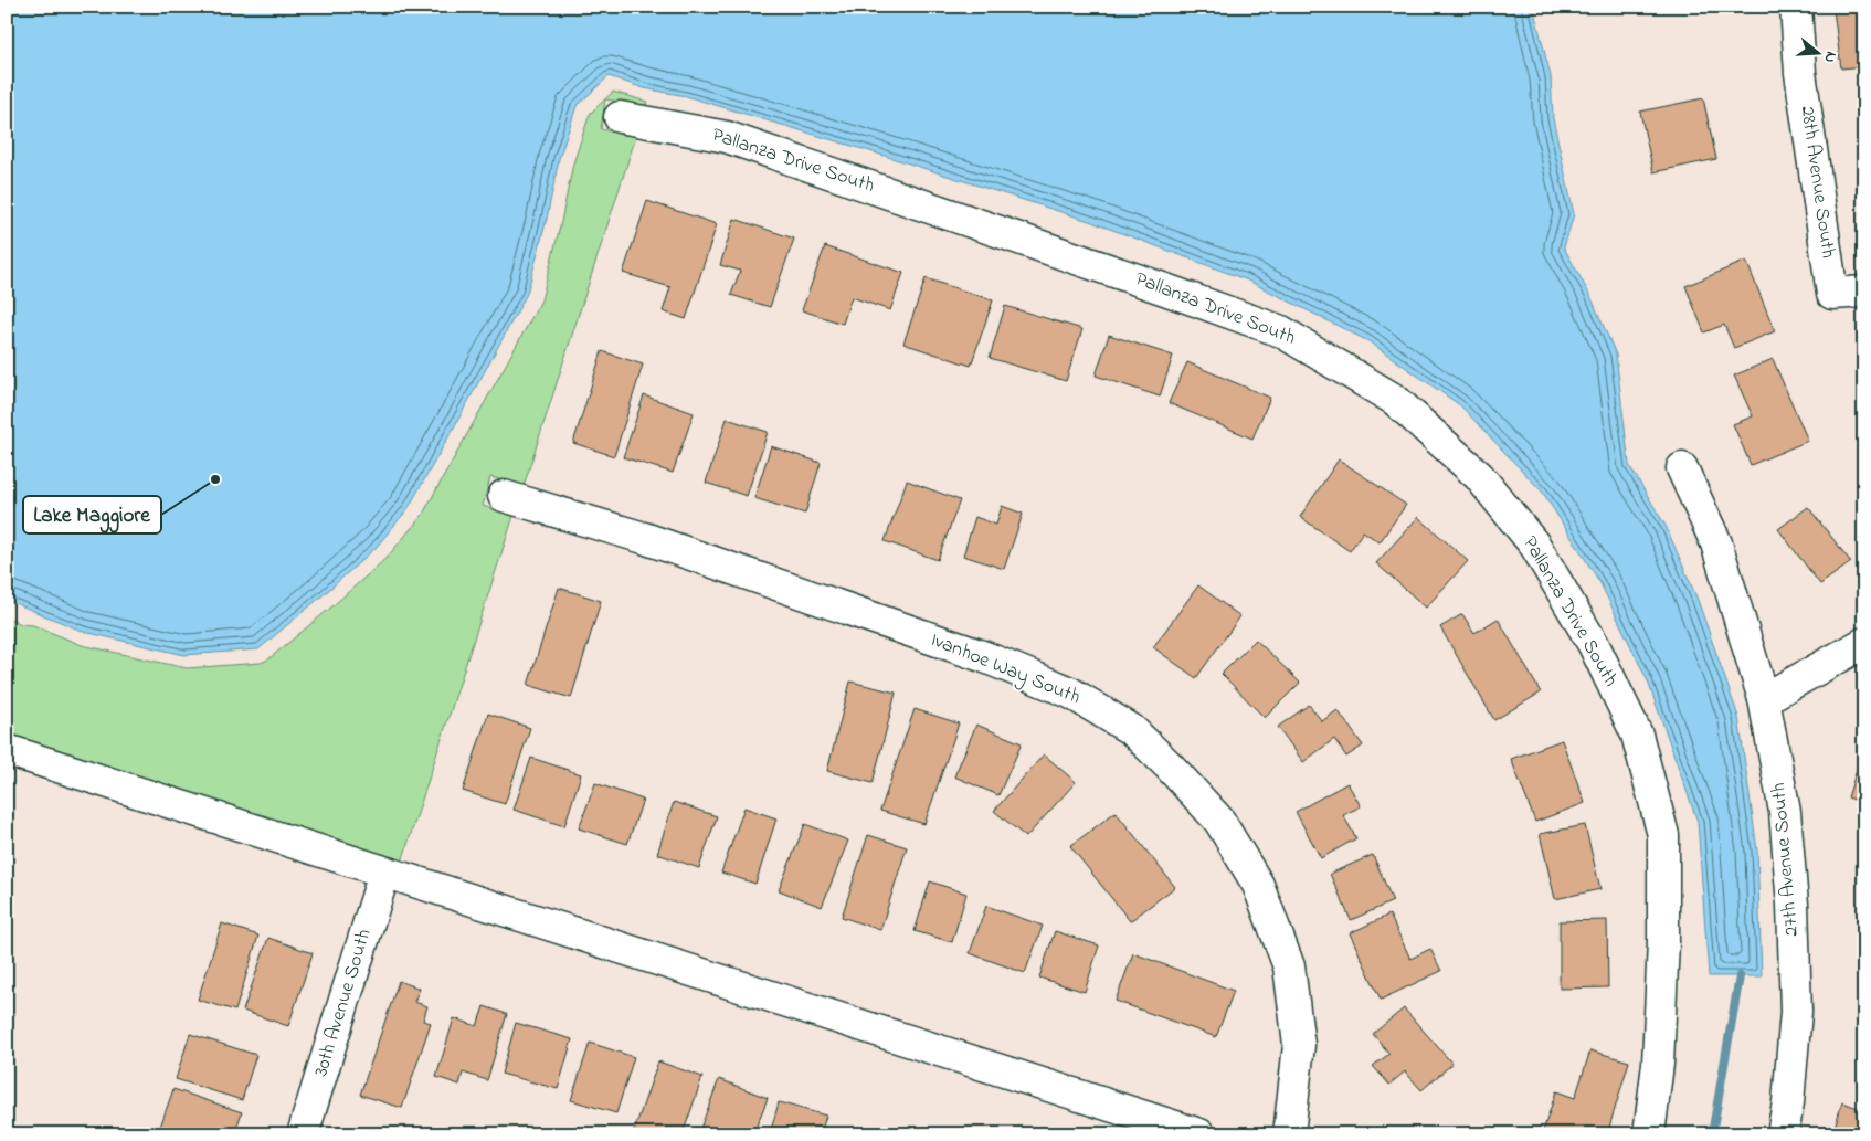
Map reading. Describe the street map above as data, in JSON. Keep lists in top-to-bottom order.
{
  "streets": {
    "street": [
      "Pallanza Drive South",
      "28th Avenue South",
      "Ivanhoe Way South",
      "27th Avenue South",
      "30th Avenue South"
    ]
  },
  "places": ["Lake Maggiore"],
  "north": "right"
}
